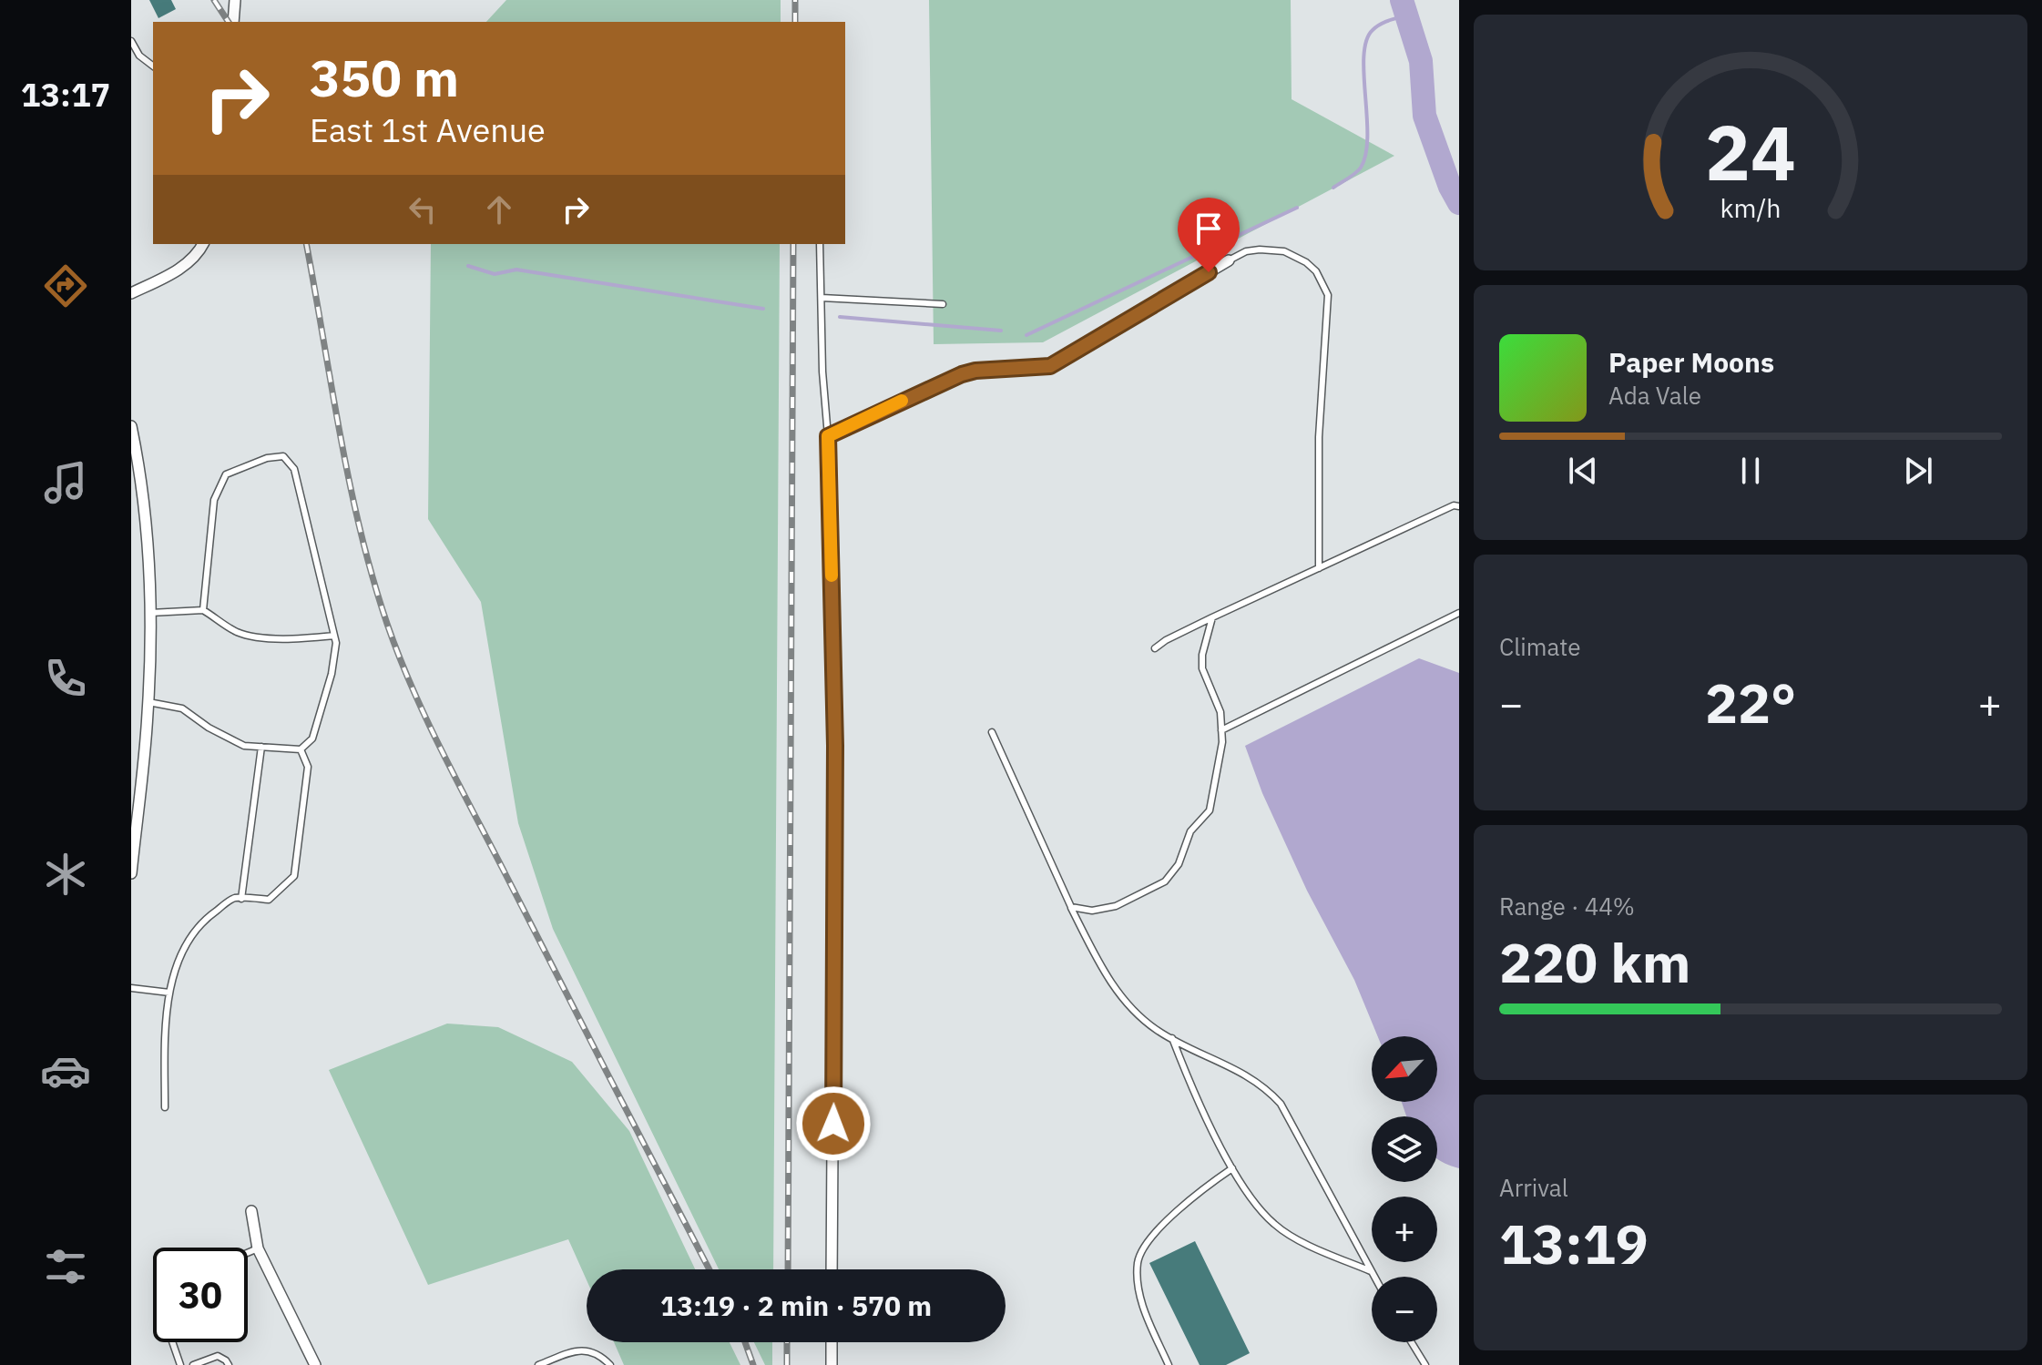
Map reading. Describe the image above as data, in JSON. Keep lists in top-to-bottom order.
{
  "north": "bottom left",
  "page": {
    "tabs": "13:17",
    "turn": ["350 m", "East 1st Avenue"],
    "song": ["Paper Moons", "Ada Vale"],
    "tile": [
      "Climate",
      ["Range · 44%", "220 km"],
      ["Arrival", "13:19"]
    ],
    "heat": ["−", "22°", "+"],
    "map_buttons": ["+", "−"],
    "limit": "30",
    "trip": "13:19 · 2 min · 570 m",
    "gauge": ["24", "km/h"]
  }
}
